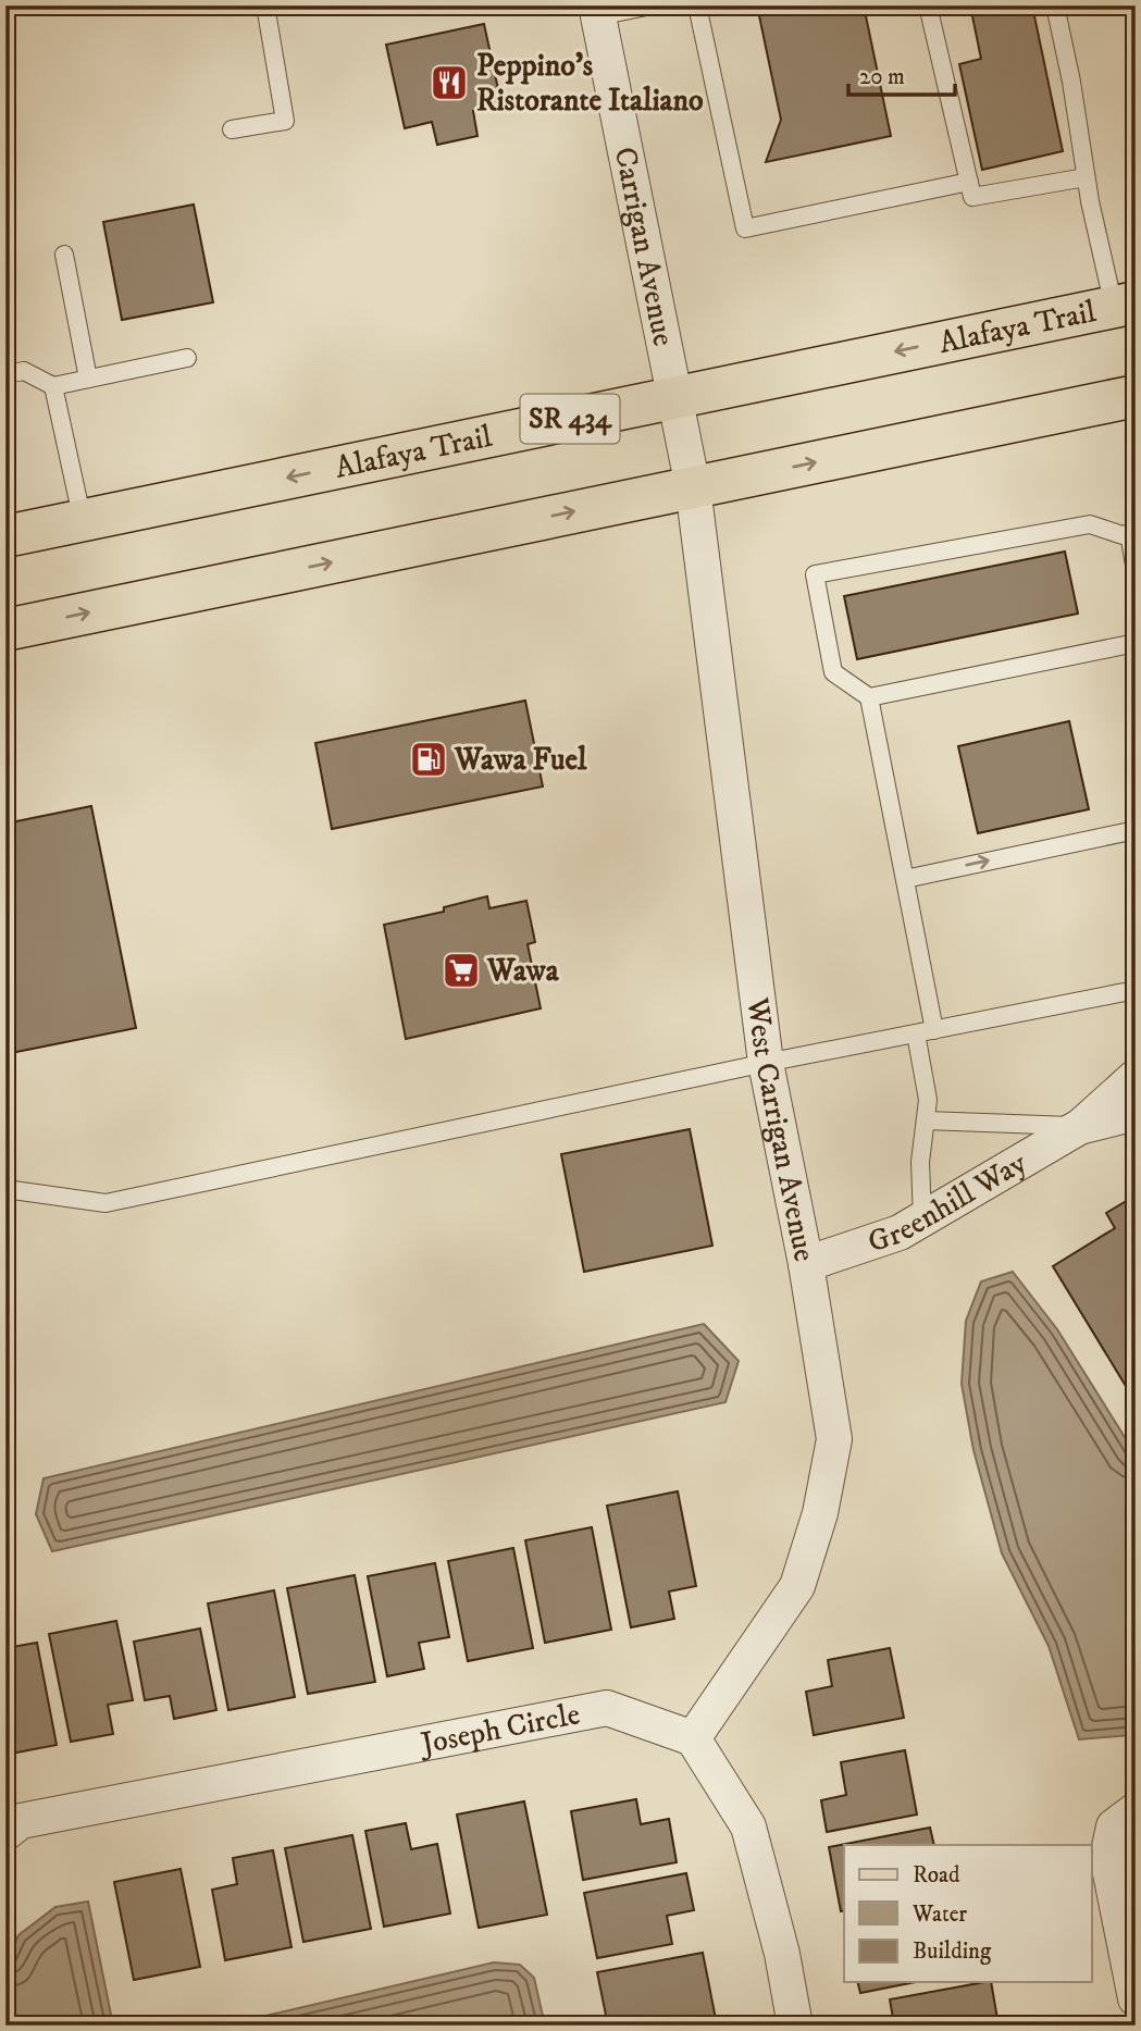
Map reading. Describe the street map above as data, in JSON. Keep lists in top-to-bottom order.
{
  "streets": {
    "main road": ["Alafaya Trail", "SR 434"],
    "street": [
      "Carrigan Avenue",
      "West Carrigan Avenue",
      "Greenhill Way",
      "Joseph Circle"
    ]
  },
  "crossings": [
    ["Carrigan Avenue", "Alafaya Trail"],
    ["Carrigan Avenue", "West Carrigan Avenue"],
    ["West Carrigan Avenue", "Greenhill Way"],
    ["West Carrigan Avenue", "Joseph Circle"]
  ],
  "places": {
    "restaurant": ["Peppino's Ristorante Italiano"],
    "fuel station": ["Wawa Fuel"],
    "supermarket": ["Wawa"]
  },
  "legend": ["Road", "Water", "Building"],
  "scale_bar": "20 m"
}
